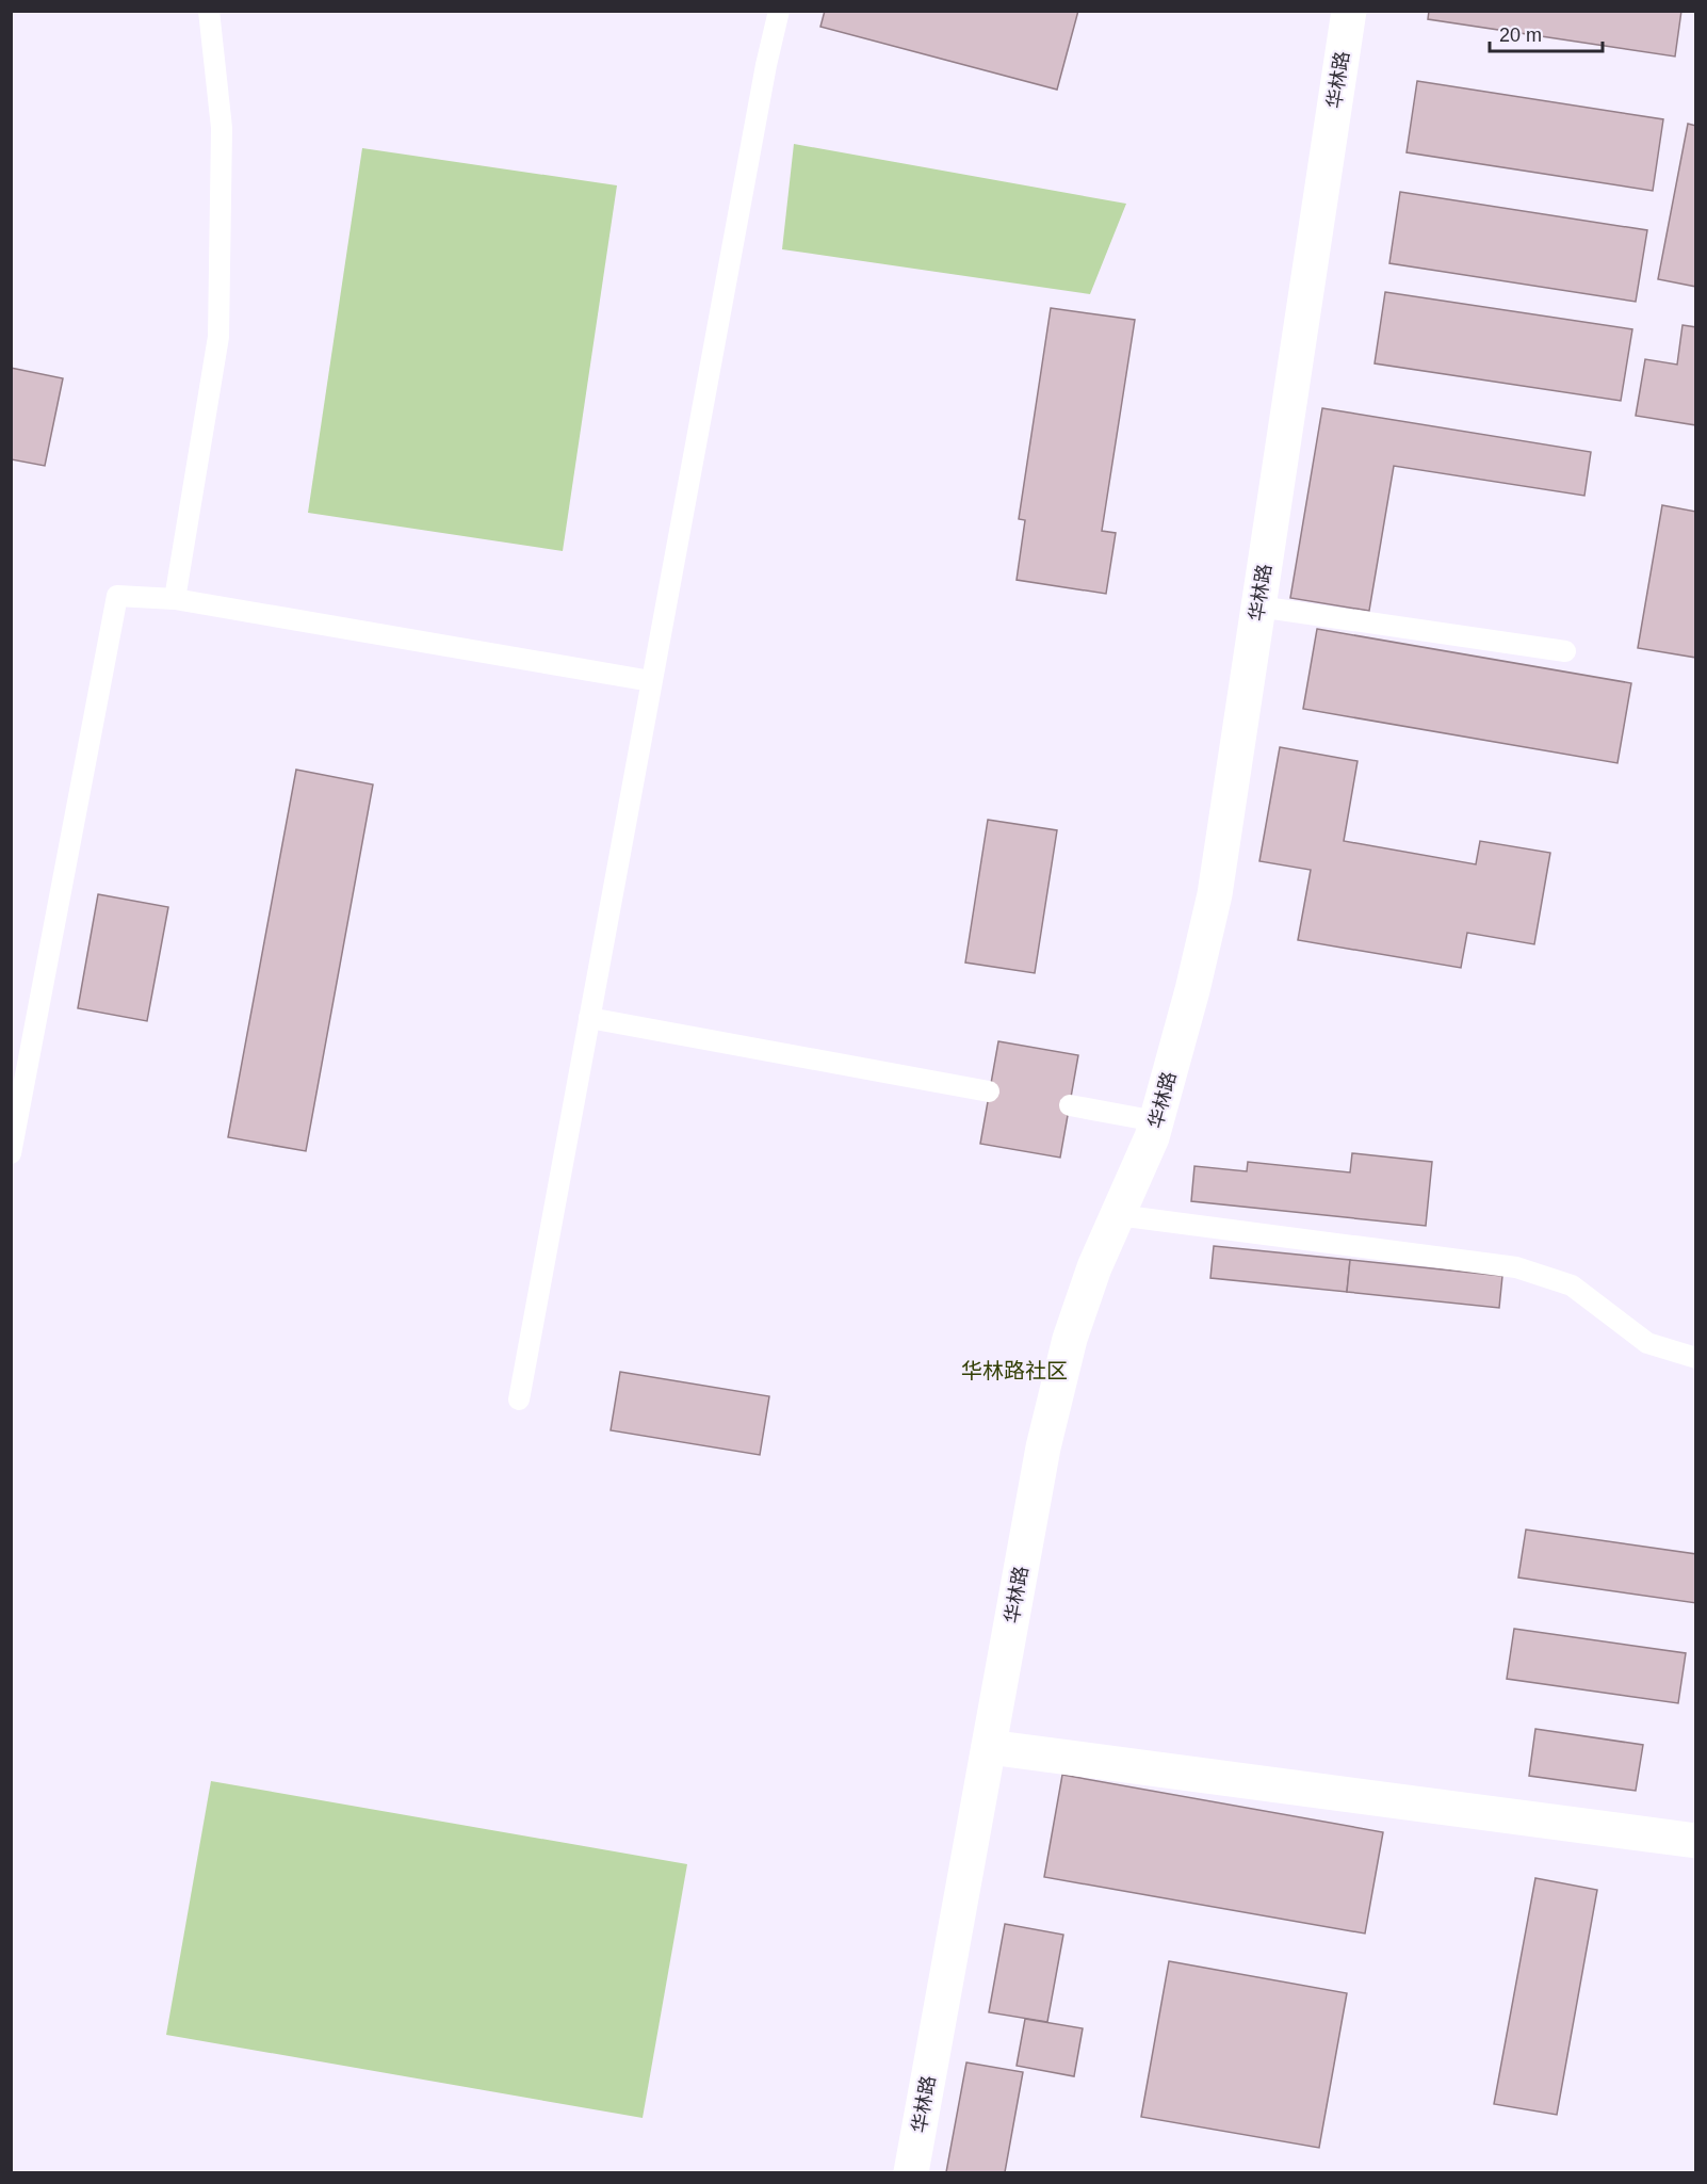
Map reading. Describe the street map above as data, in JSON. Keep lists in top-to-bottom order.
{
  "streets": {
    "street": ["华林路"]
  },
  "districts": ["华林路社区"],
  "scale_bar": "20 m"
}
